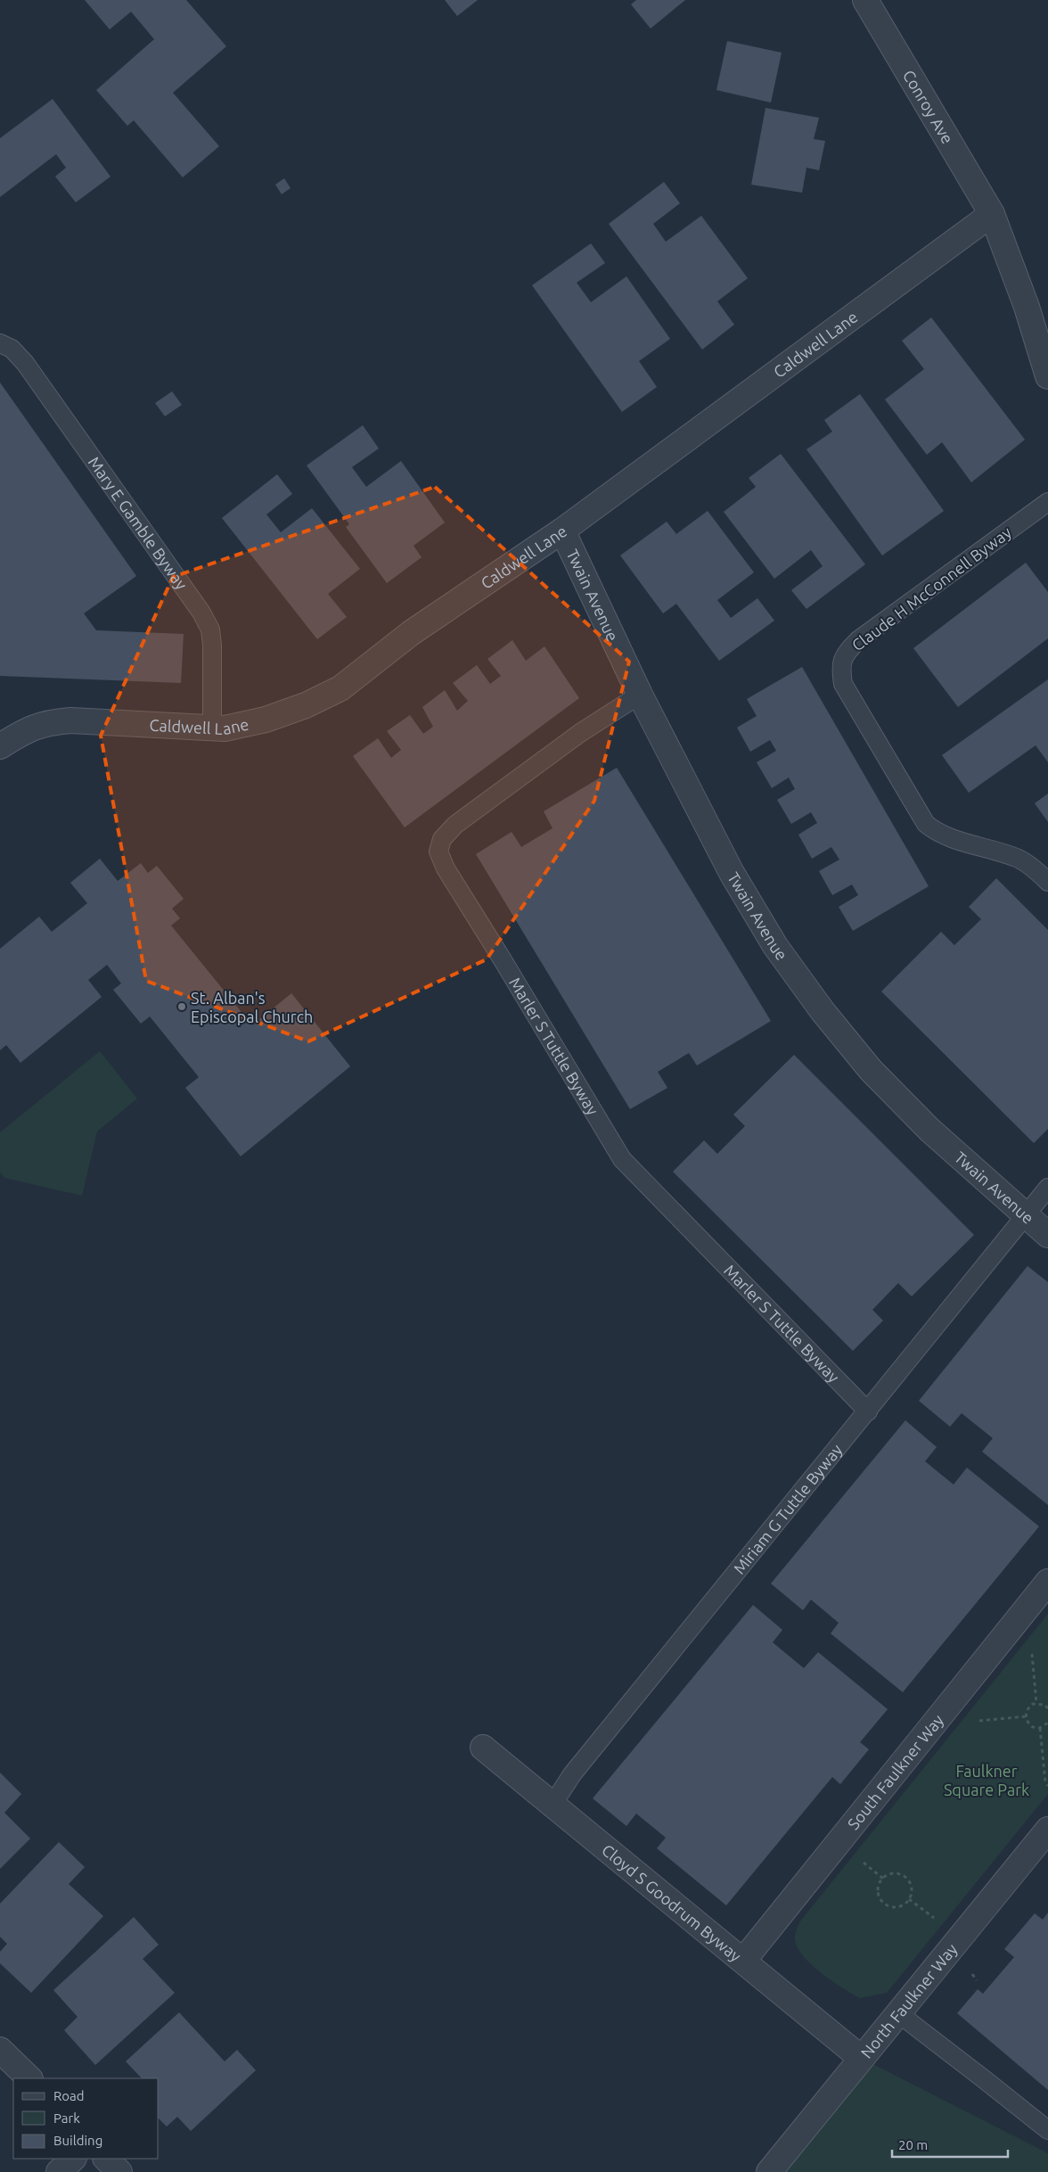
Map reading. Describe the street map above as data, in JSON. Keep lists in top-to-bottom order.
{
  "streets": {
    "street": [
      "Conroy Ave",
      "Caldwell Lane",
      "Twain Avenue",
      "South Faulkner Way",
      "Cloyd S Goodrum Byway",
      "North Faulkner Way"
    ],
    "lane": [
      "Mary E Gamble Byway",
      "Claude H McConnell Byway",
      "Marler S Tuttle Byway",
      "Miriam G Tuttle Byway"
    ]
  },
  "crossings": [
    ["Conroy Ave", "Caldwell Lane"],
    ["Caldwell Lane", "Mary E Gamble Byway"],
    ["Caldwell Lane", "Twain Avenue"],
    ["Twain Avenue", "Marler S Tuttle Byway"],
    ["Twain Avenue", "Miriam G Tuttle Byway"],
    ["Marler S Tuttle Byway", "Miriam G Tuttle Byway"],
    ["Miriam G Tuttle Byway", "Cloyd S Goodrum Byway"],
    ["South Faulkner Way", "Cloyd S Goodrum Byway"],
    ["Cloyd S Goodrum Byway", "North Faulkner Way"]
  ],
  "parks": ["Faulkner Square Park"],
  "places": ["St. Alban's Episcopal Church"],
  "legend": ["Road", "Park", "Building"],
  "scale_bar": "20 m"
}
